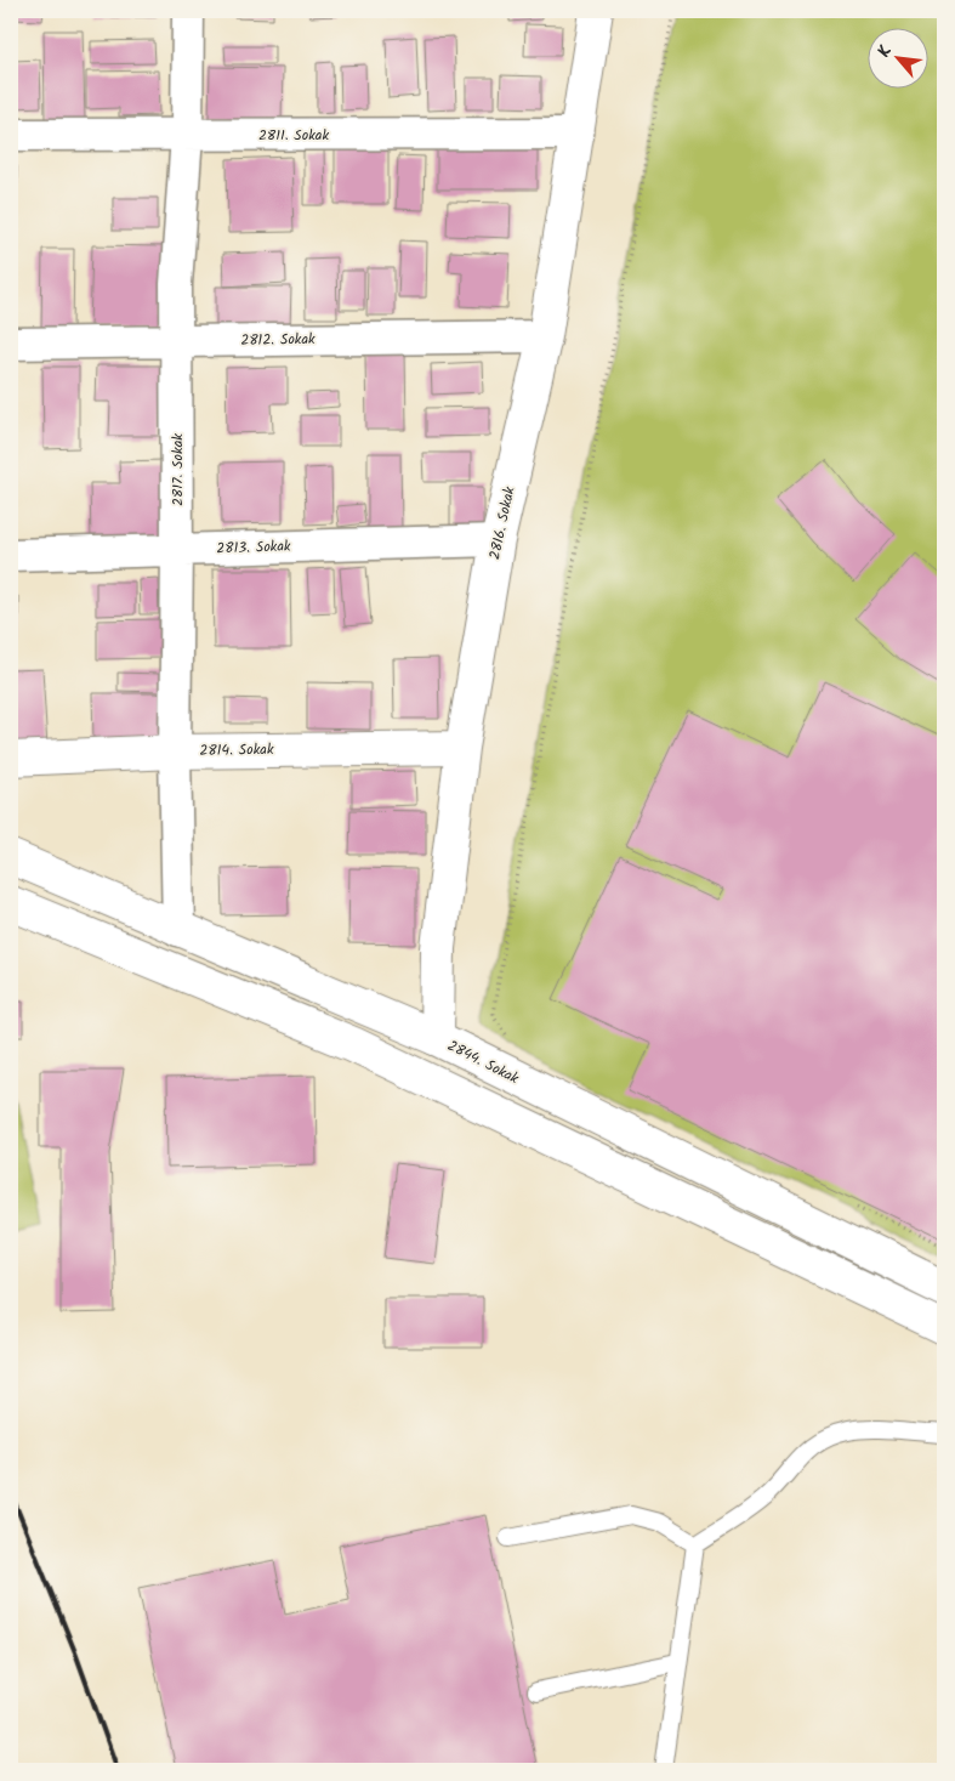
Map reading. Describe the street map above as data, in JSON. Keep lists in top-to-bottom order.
{
  "streets": {
    "main road": ["2816. Sokak", "2814. Sokak", "2844. Sokak"],
    "street": [
      "2811. Sokak",
      "2812. Sokak",
      "2817. Sokak",
      "2813. Sokak"
    ]
  },
  "crossings": [
    ["2811. Sokak", "2817. Sokak"],
    ["2811. Sokak", "2816. Sokak"],
    ["2812. Sokak", "2817. Sokak"],
    ["2812. Sokak", "2816. Sokak"],
    ["2817. Sokak", "2813. Sokak"],
    ["2817. Sokak", "2814. Sokak"],
    ["2817. Sokak", "2844. Sokak"],
    ["2816. Sokak", "2813. Sokak"],
    ["2816. Sokak", "2814. Sokak"],
    ["2816. Sokak", "2844. Sokak"]
  ],
  "north": "top left"
}
